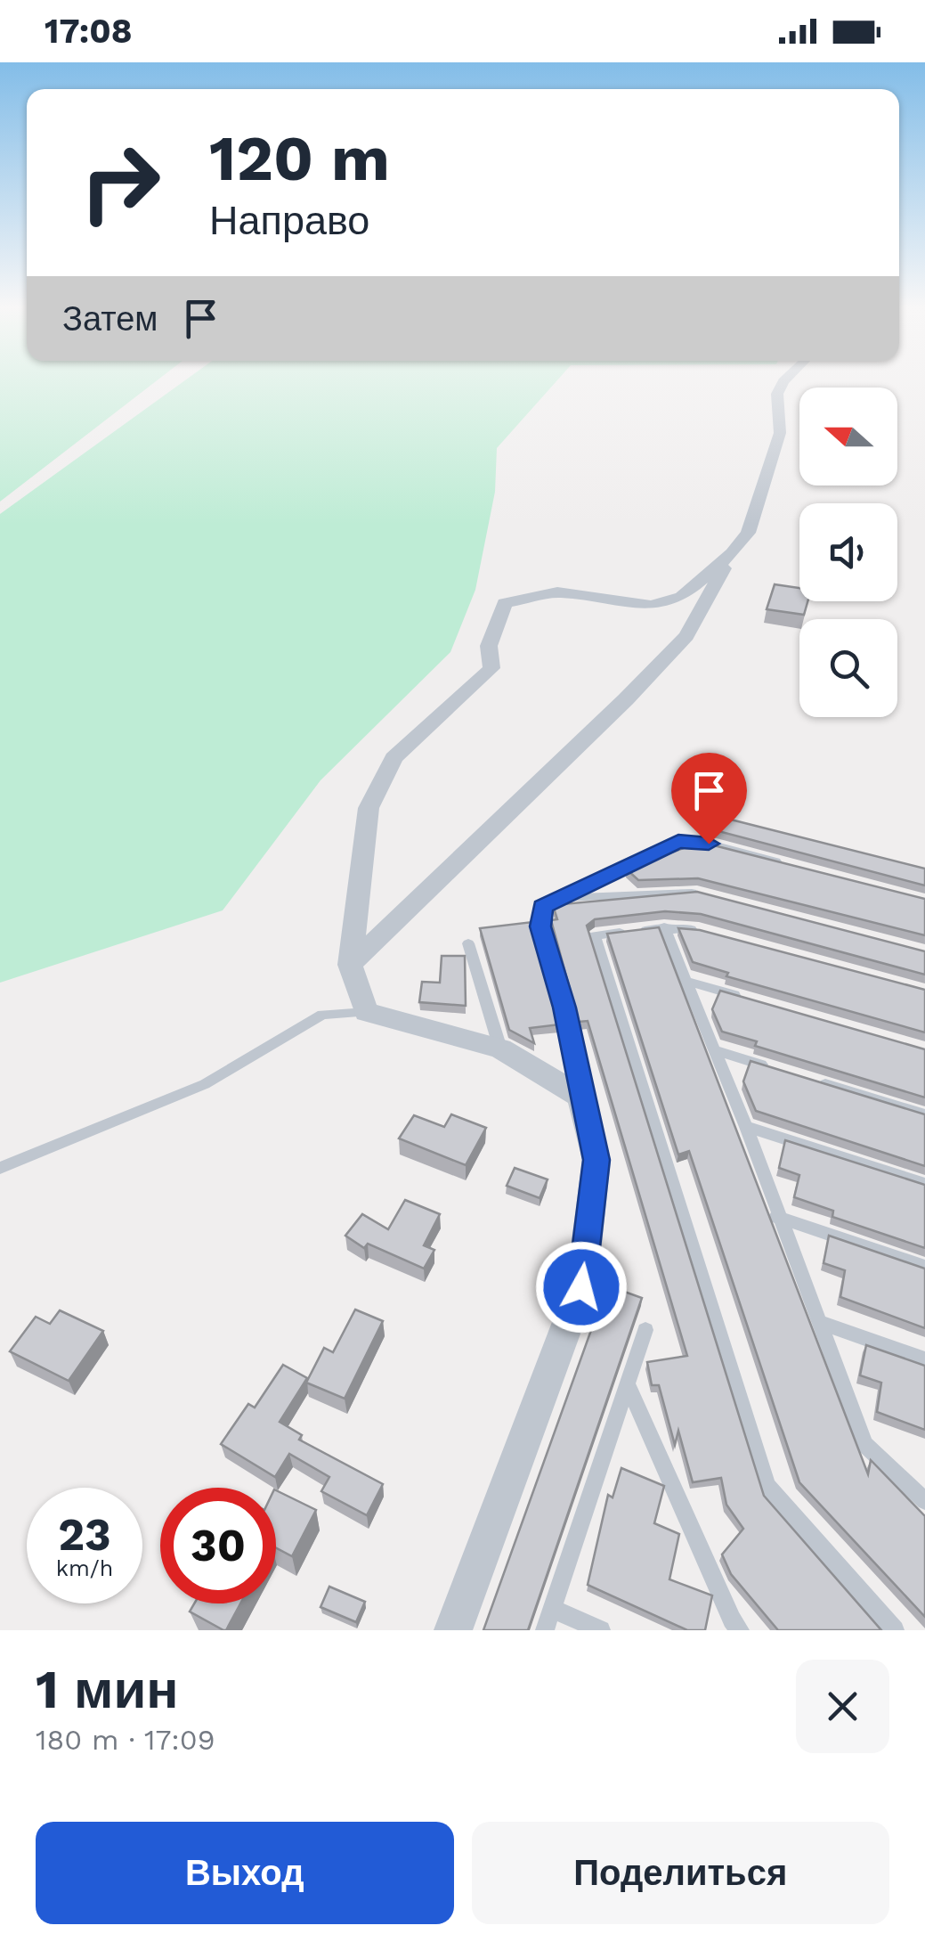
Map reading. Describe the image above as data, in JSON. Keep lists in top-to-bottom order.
{
  "north": "left",
  "page": {
    "status": "17:08",
    "turn": ["120 m", "Направо"],
    "then": "Затем",
    "speed": "23 km/h",
    "limit": "30",
    "heading": ["1 мин", "180 m · 17:09"],
    "buttons": ["Выход", "Поделиться"]
  }
}
